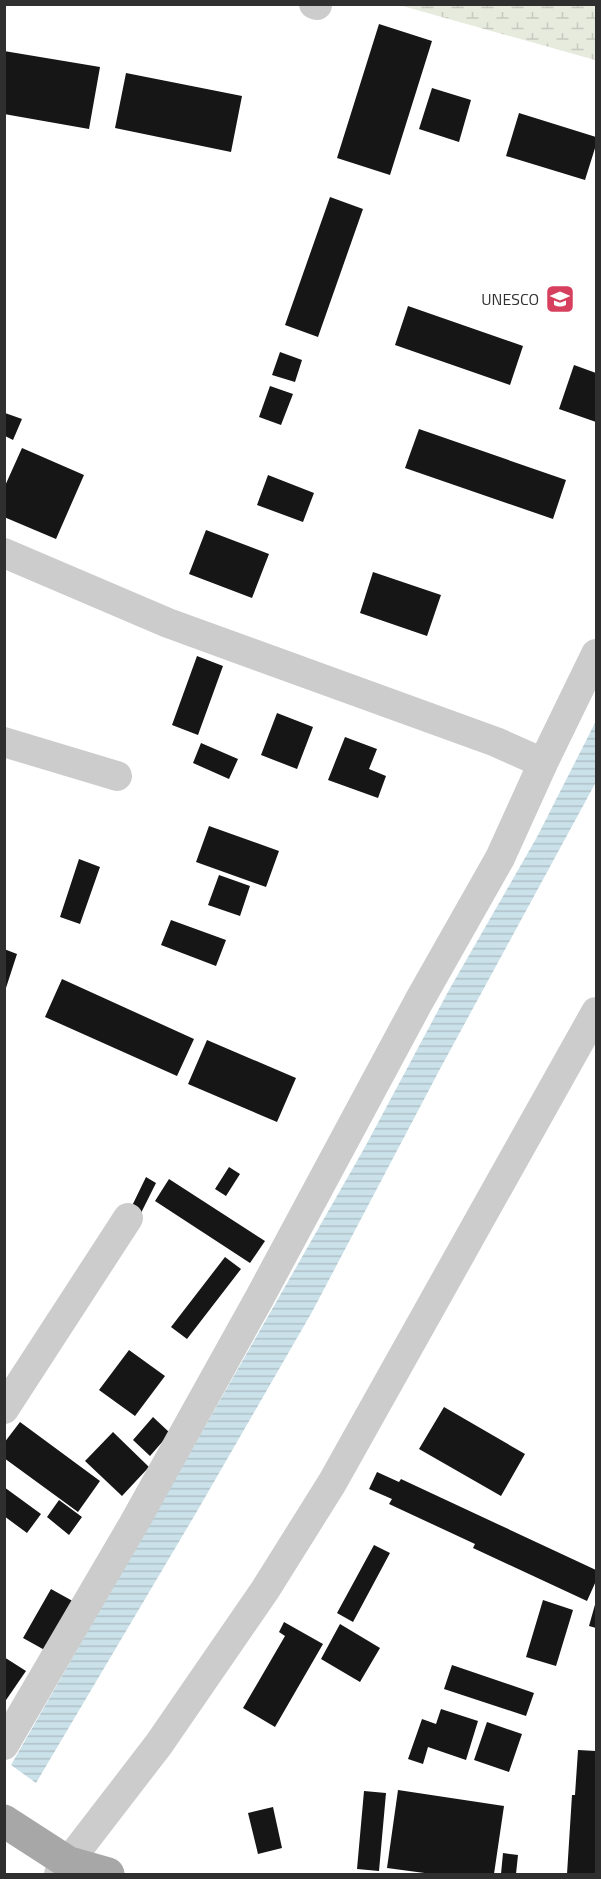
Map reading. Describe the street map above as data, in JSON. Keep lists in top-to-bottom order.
{
  "places": {
    "school or university": ["UNESCO"]
  }
}
